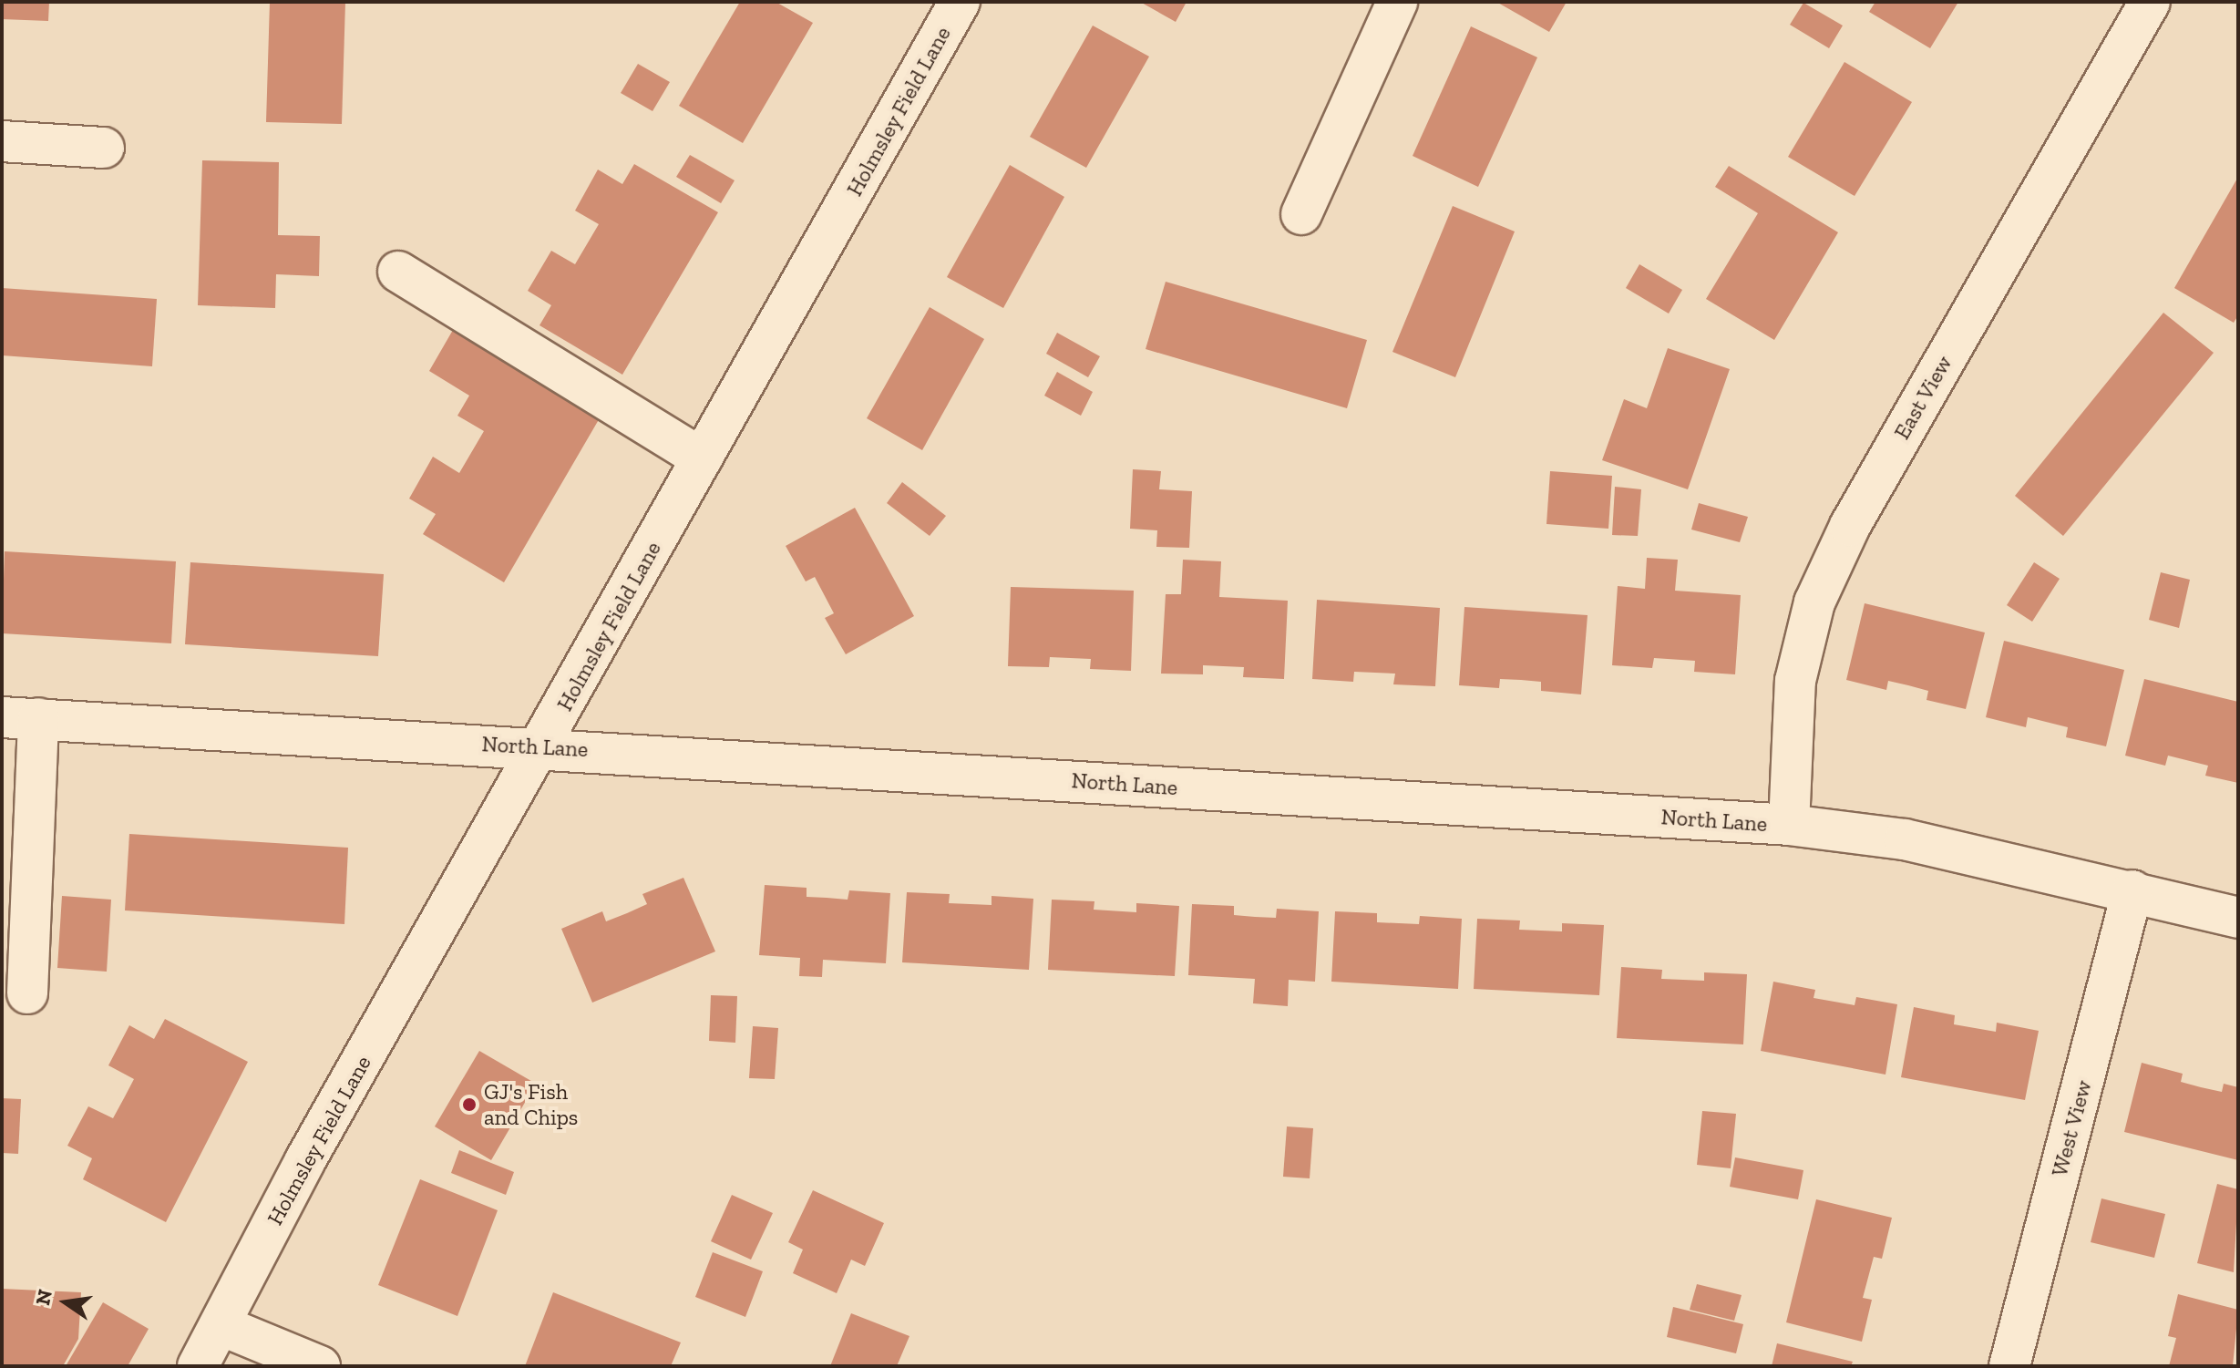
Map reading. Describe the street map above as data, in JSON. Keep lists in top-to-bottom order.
{
  "streets": {
    "street": [
      "Holmsley Field Lane",
      "East View",
      "North Lane",
      "West View"
    ]
  },
  "crossings": [
    ["Holmsley Field Lane", "North Lane"],
    ["East View", "North Lane"],
    ["North Lane", "West View"]
  ],
  "places": ["GJ's Fish and Chips"],
  "north": "left"
}
